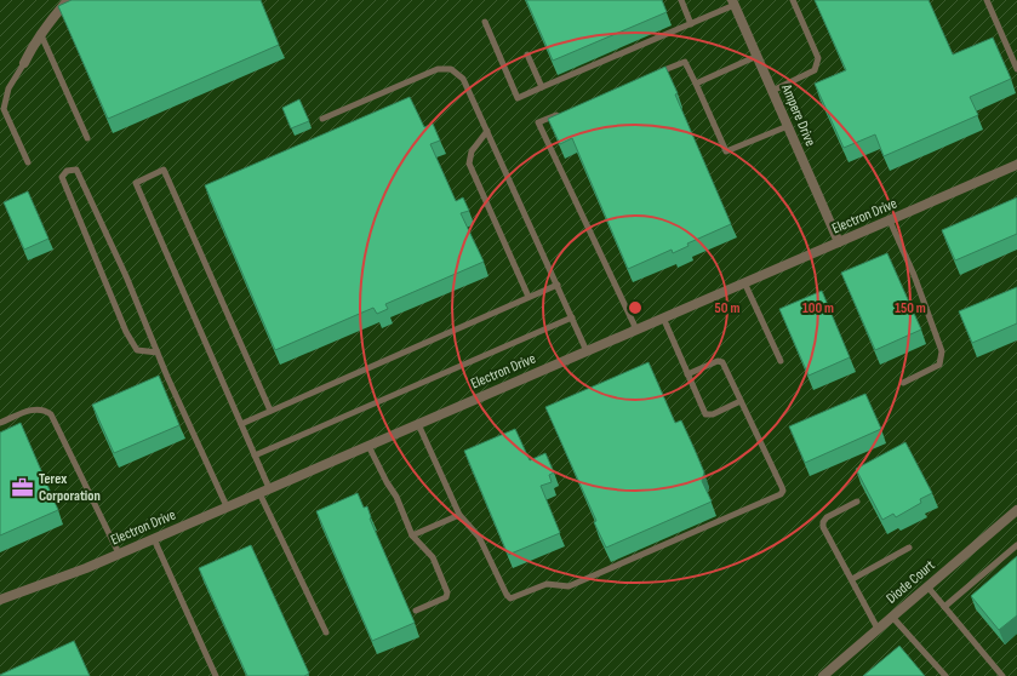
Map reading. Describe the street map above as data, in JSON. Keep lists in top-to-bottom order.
{
  "streets": {
    "street": ["Ampere Drive", "Electron Drive", "Diode Court"]
  },
  "crossings": [
    ["Ampere Drive", "Electron Drive"]
  ],
  "places": {
    "office": ["Terex Corporation"]
  },
  "rings": ["50 m", "100 m", "150 m"]
}
